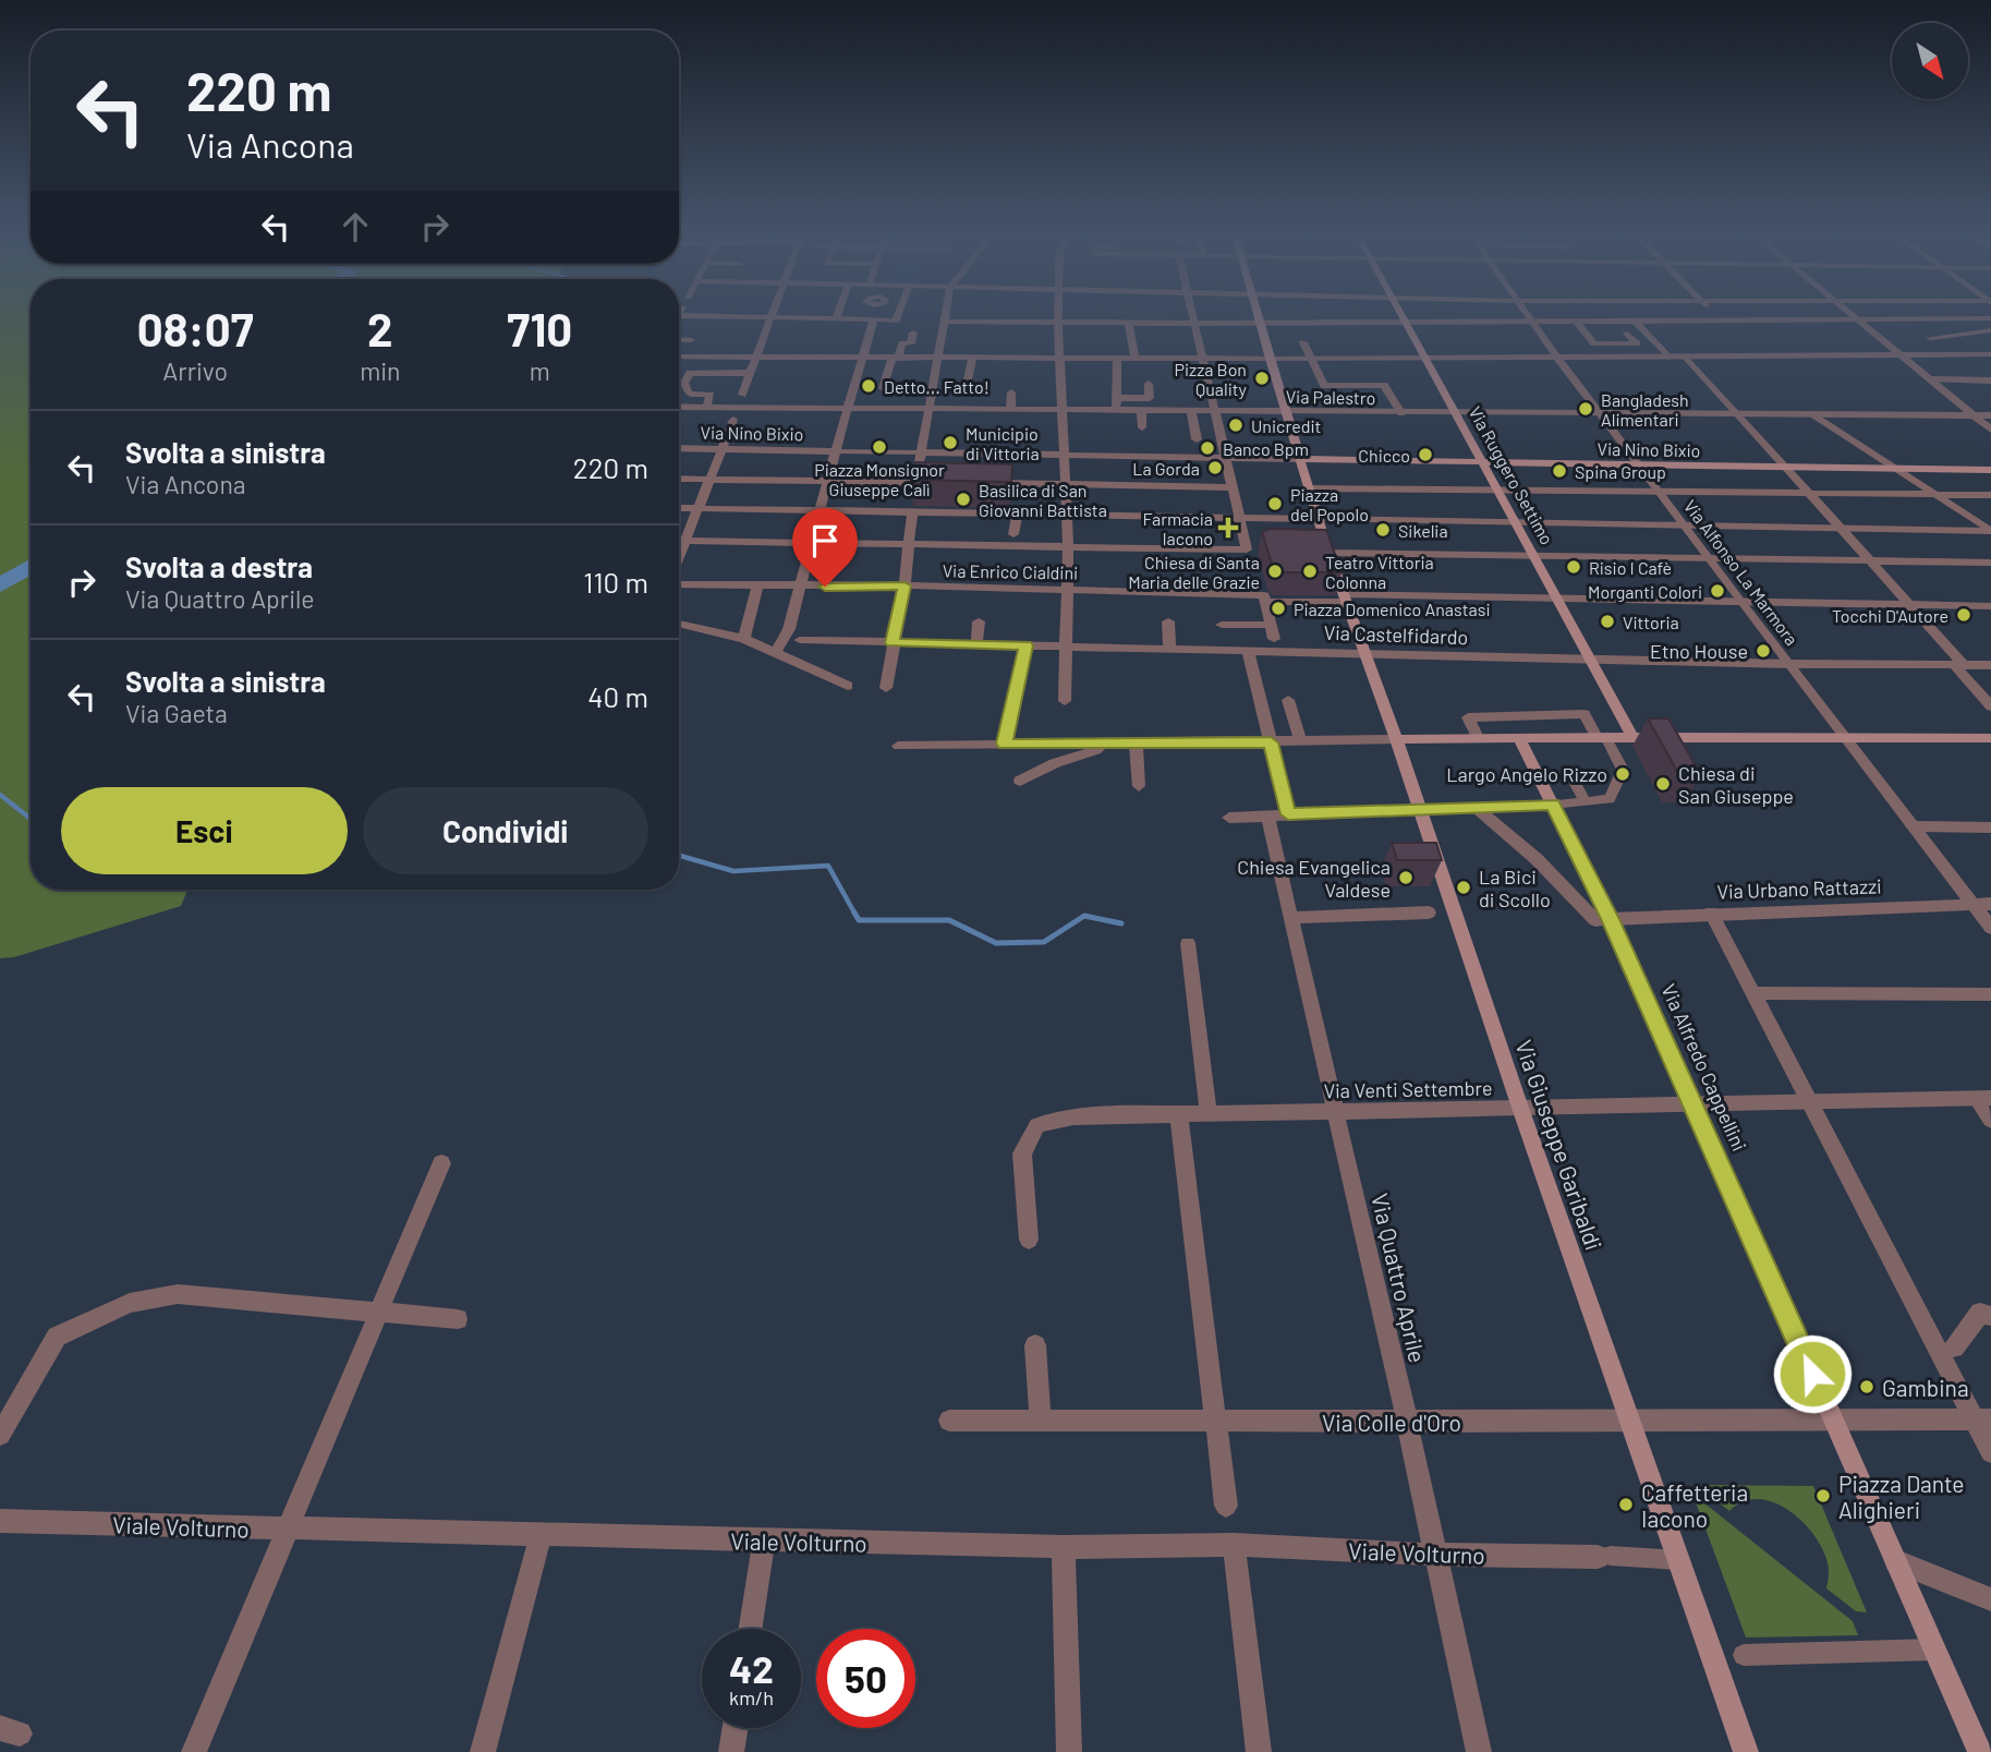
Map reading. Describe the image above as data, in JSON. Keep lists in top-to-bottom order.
{
  "streets": {
    "main road": [
      "Via Nino Bixio",
      "Via Ruggero Settimo",
      "Via Alfredo Cappellini",
      "Via Giuseppe Garibaldi"
    ],
    "street": [
      "Via Palestro",
      "Via Enrico Cialdini",
      "Via Alfonso La Marmora",
      "Via Castelfidardo",
      "Via Urbano Rattazzi",
      "Via Venti Settembre",
      "Via Quattro Aprile",
      "Via Colle d'Oro",
      "Viale Volturno"
    ]
  },
  "crossings": [
    ["Via Palestro", "Via Ruggero Settimo"],
    ["Via Palestro", "Via Alfonso La Marmora"],
    ["Via Nino Bixio", "Via Ruggero Settimo"],
    ["Via Nino Bixio", "Via Alfonso La Marmora"],
    ["Via Nino Bixio", "Via Giuseppe Garibaldi"],
    ["Via Ruggero Settimo", "Via Enrico Cialdini"],
    ["Via Ruggero Settimo", "Via Castelfidardo"],
    ["Via Enrico Cialdini", "Via Alfonso La Marmora"],
    ["Via Enrico Cialdini", "Via Giuseppe Garibaldi"],
    ["Via Alfonso La Marmora", "Via Castelfidardo"],
    ["Via Alfonso La Marmora", "Via Urbano Rattazzi"],
    ["Via Castelfidardo", "Via Giuseppe Garibaldi"],
    ["Via Castelfidardo", "Via Quattro Aprile"],
    ["Via Urbano Rattazzi", "Via Alfredo Cappellini"],
    ["Via Alfredo Cappellini", "Via Venti Settembre"],
    ["Via Alfredo Cappellini", "Via Colle d'Oro"],
    ["Via Venti Settembre", "Via Giuseppe Garibaldi"],
    ["Via Venti Settembre", "Via Quattro Aprile"],
    ["Via Giuseppe Garibaldi", "Via Colle d'Oro"],
    ["Via Giuseppe Garibaldi", "Viale Volturno"],
    ["Via Quattro Aprile", "Via Colle d'Oro"],
    ["Via Quattro Aprile", "Viale Volturno"]
  ],
  "places": {
    "other": [
      "Pizza Bon Quality",
      "Detto... Fatto!",
      "Bangladesh Alimentari",
      "Unicredit",
      "Municipio di Vittoria",
      "Piazza Monsignor Giuseppe Calì",
      "Banco Bpm",
      "Chicco",
      "La Gorda",
      "Spina Group",
      "Basilica di San Giovanni Battista",
      "Piazza del Popolo",
      "Sikelia",
      "Risio I Cafè",
      "Chiesa di Santa Maria delle Grazie",
      "Teatro Vittoria Colonna",
      "Morganti Colori",
      "Piazza Domenico Anastasi",
      "Tocchi D'Autore",
      "Vittoria",
      "Etno House",
      "Largo Angelo Rizzo",
      "Chiesa di San Giuseppe",
      "Chiesa Evangelica Valdese",
      "La Bici di Scollo",
      "Gambina",
      "Piazza Dante Alighieri",
      "Caffetteria Iacono"
    ],
    "health": ["Farmacia Iacono"]
  },
  "north": "bottom right",
  "page": {
    "turn": ["220 m", "Via Ancona"],
    "eta": [
      "08:07",
      "Arrivo",
      "2",
      "min",
      "710",
      "m"
    ],
    "list": [
      {
        "name": "Svolta a sinistra",
        "note": "Via Ancona",
        "value": "220 m"
      },
      {
        "name": "Svolta a destra",
        "note": "Via Quattro Aprile",
        "value": "110 m"
      },
      {
        "name": "Svolta a sinistra",
        "note": "Via Gaeta",
        "value": "40 m"
      }
    ],
    "buttons": ["Esci", "Condividi"],
    "speed": "42 km/h",
    "limit": "50"
  }
}
